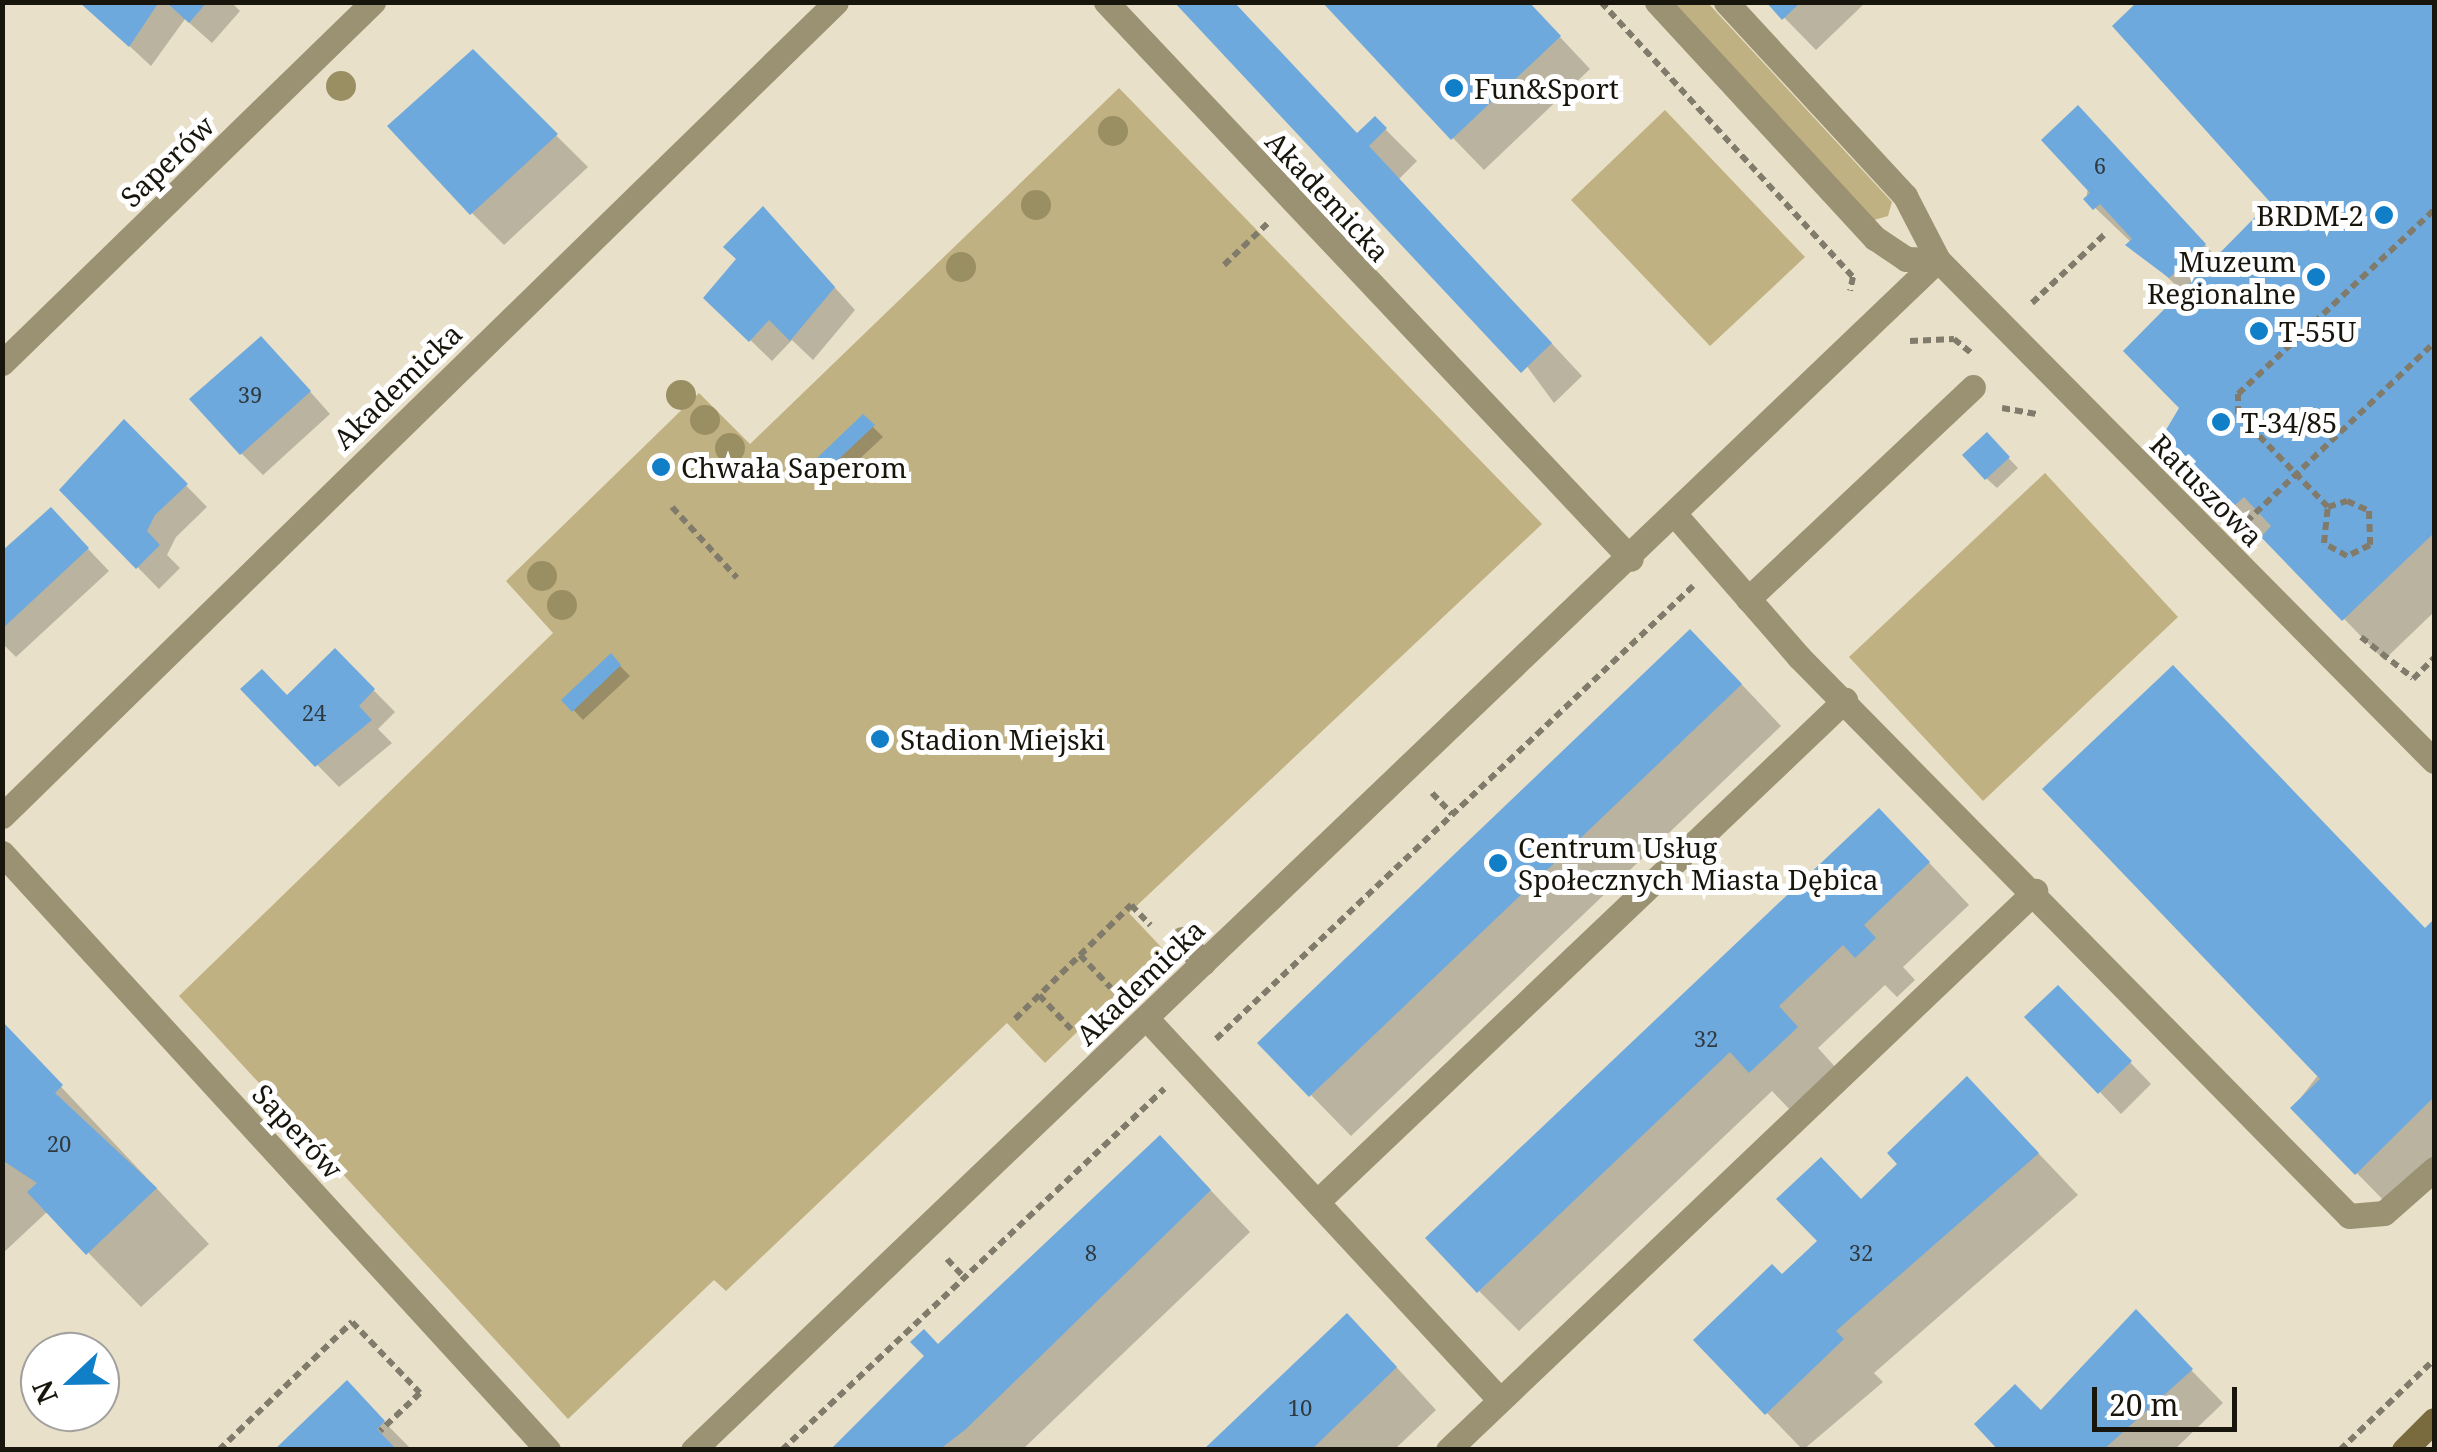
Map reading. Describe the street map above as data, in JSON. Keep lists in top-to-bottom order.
{
  "streets": {
    "street": ["Saperów", "Akademicka", "Ratuszowa"]
  },
  "crossings": [
    ["Akademicka", "Ratuszowa"]
  ],
  "places": [
    "Fun&Sport",
    "BRDM-2",
    "Muzeum Regionalne",
    "T-55U",
    "T-34/85",
    "Chwała Saperom",
    "Stadion Miejski",
    "Centrum Usług Społecznych Miasta Dębica"
  ],
  "house_numbers": [
    "6",
    "39",
    "24",
    "32",
    "20",
    "8",
    "32",
    "10"
  ],
  "scale_bar": "20 m",
  "north": "left"
}
